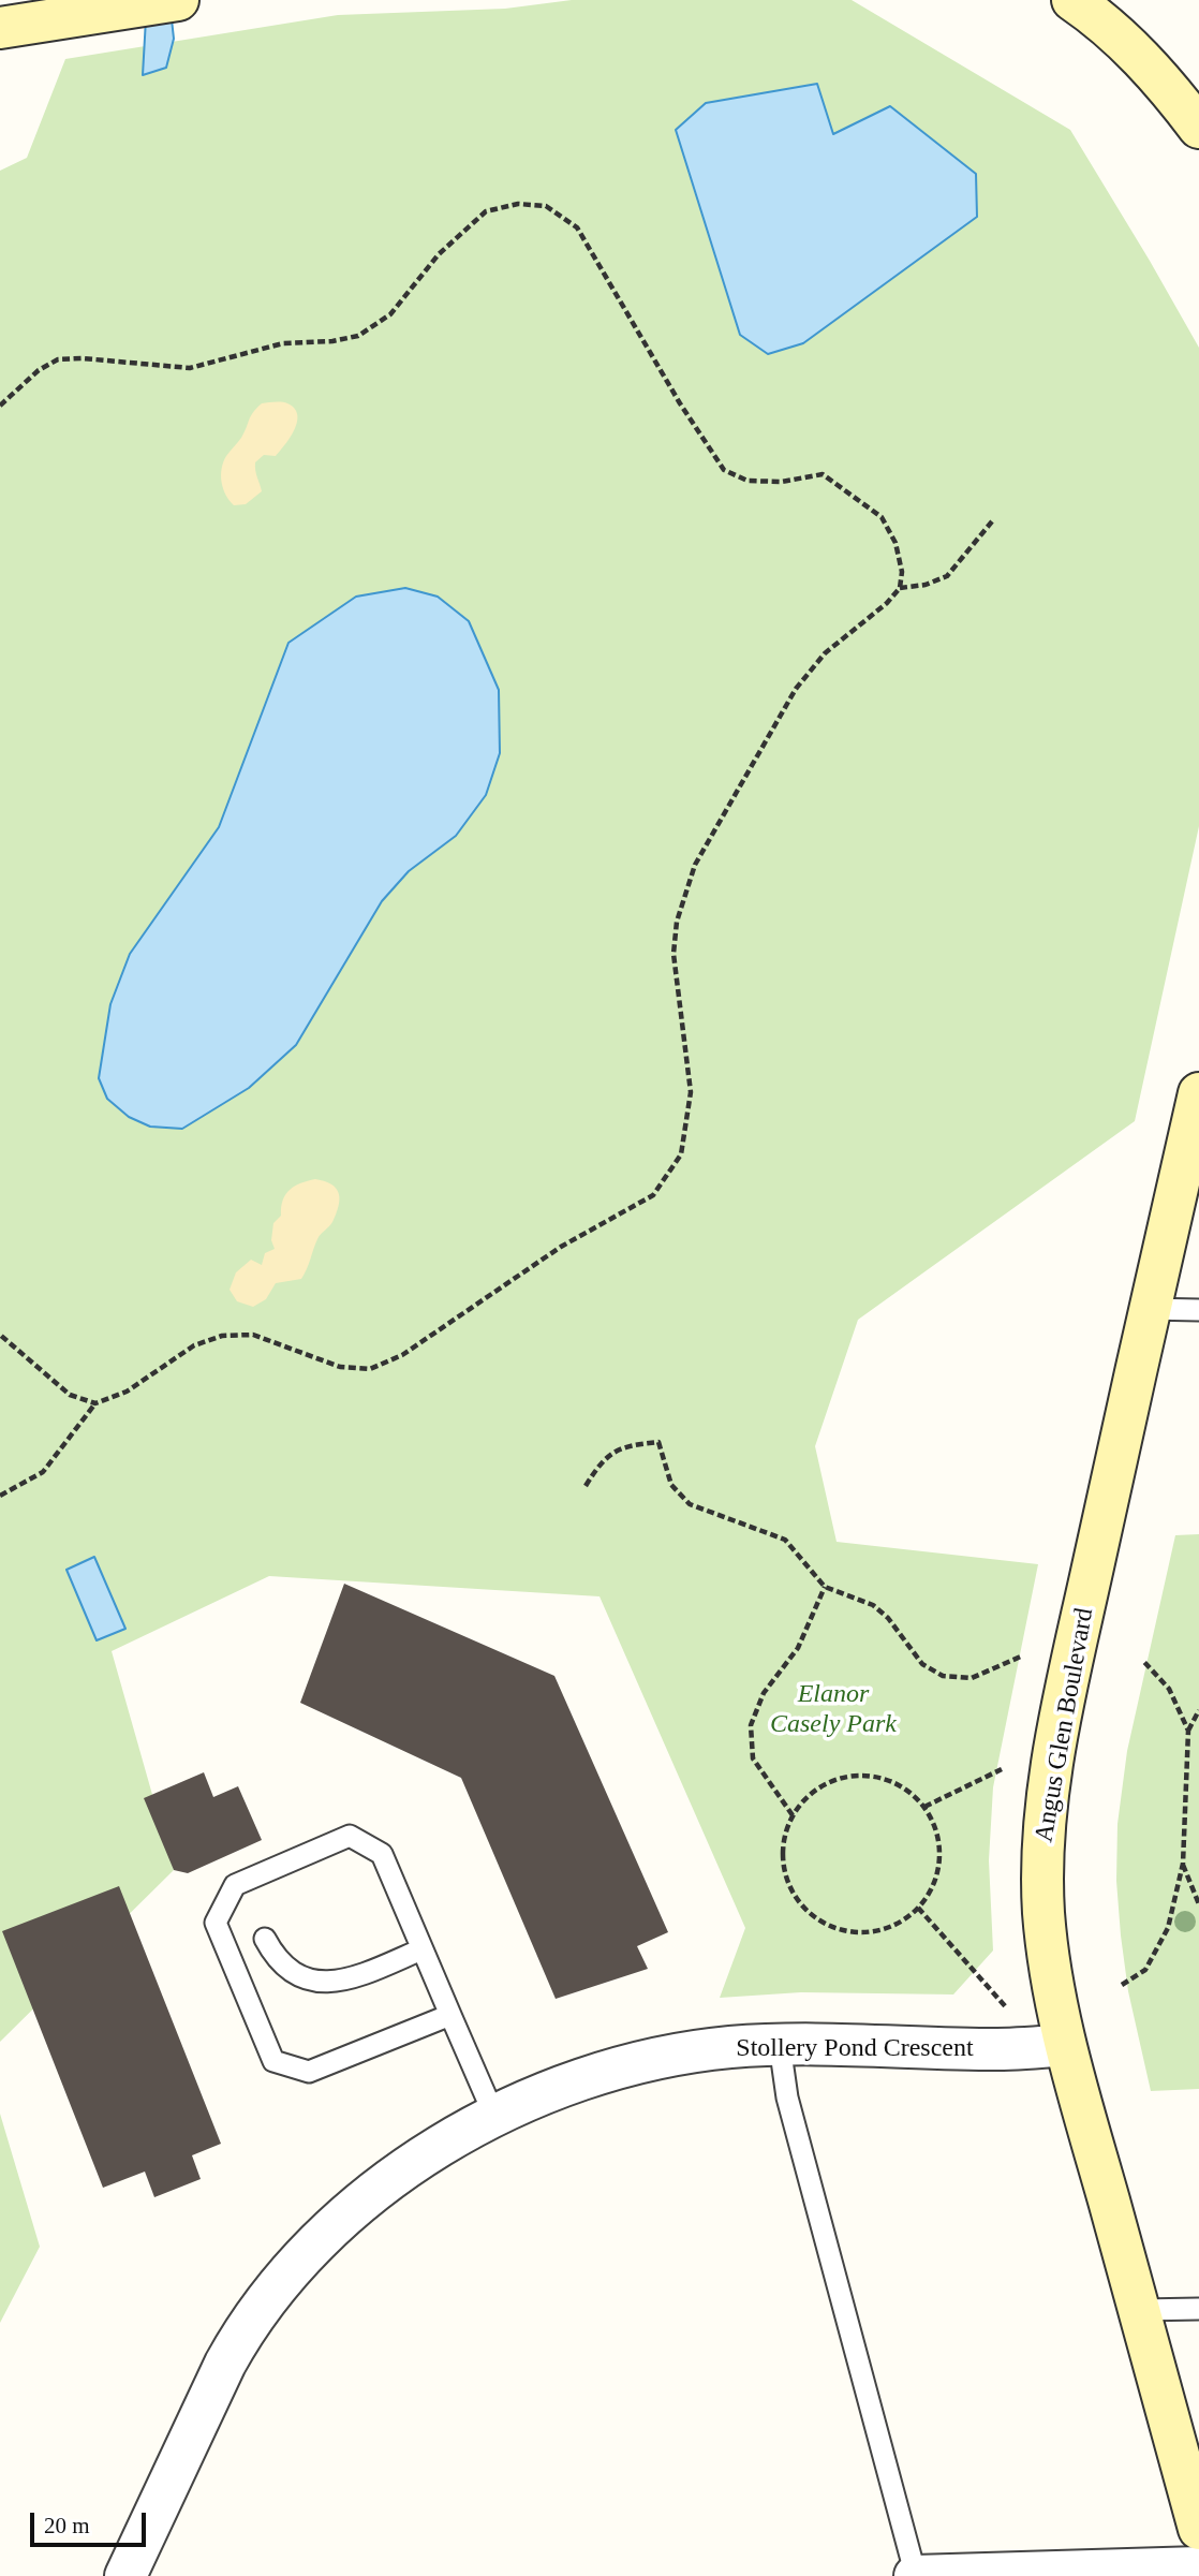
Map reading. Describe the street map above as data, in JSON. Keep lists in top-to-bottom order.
{
  "streets": {
    "street": ["Angus Glen Boulevard", "Stollery Pond Crescent"]
  },
  "crossings": [
    ["Angus Glen Boulevard", "Stollery Pond Crescent"]
  ],
  "parks": ["Elanor Casely Park"],
  "scale_bar": "20 m"
}
